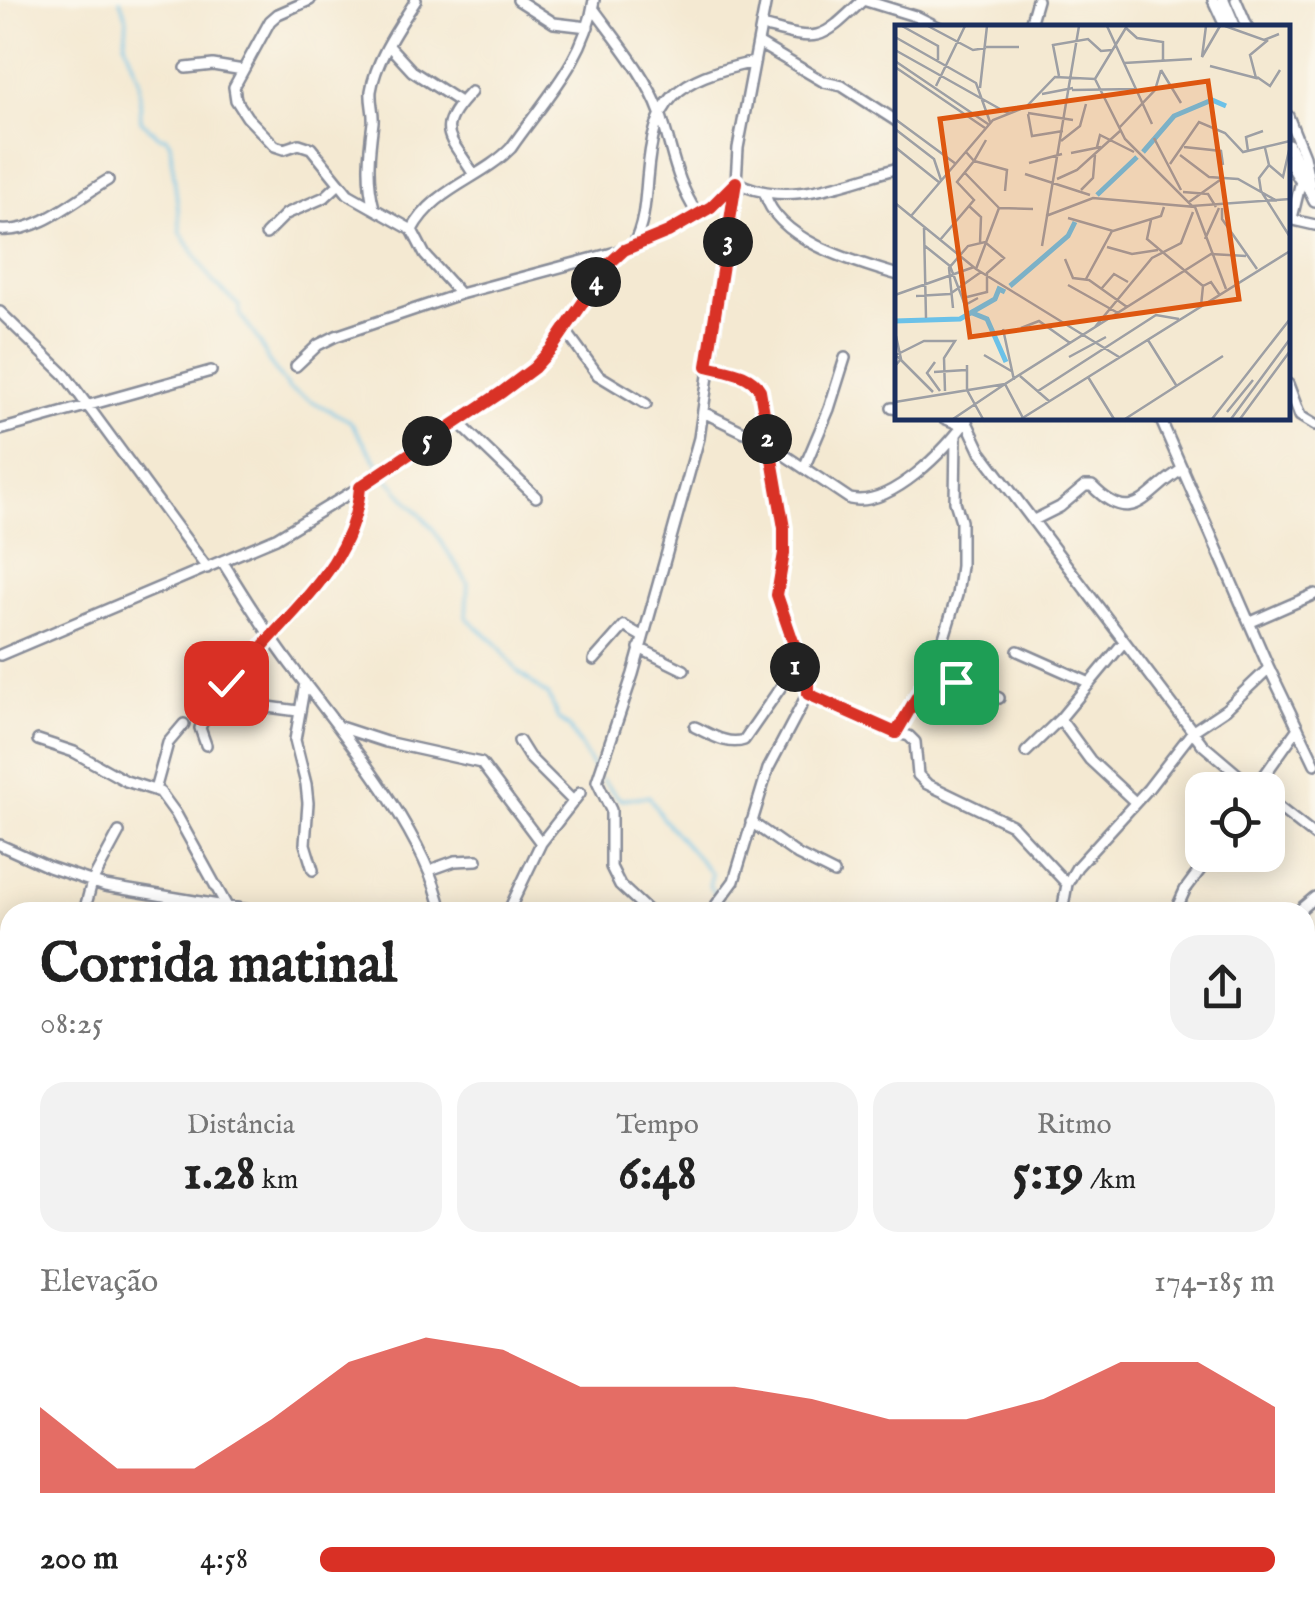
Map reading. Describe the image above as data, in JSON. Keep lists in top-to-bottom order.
{
  "page": {
    "pins": [
      "3",
      "4",
      "2",
      "5",
      "1"
    ],
    "heading": ["Corrida matinal", "08:25"],
    "stats": [
      ["Distância", "1.28 km"],
      ["Tempo", "6:48"],
      ["Ritmo", "5:19 /km"]
    ],
    "chart": ["Elevação", "174–185 m"],
    "list": [
      {
        "name": "200 m",
        "note": "4:58"
      }
    ]
  }
}
